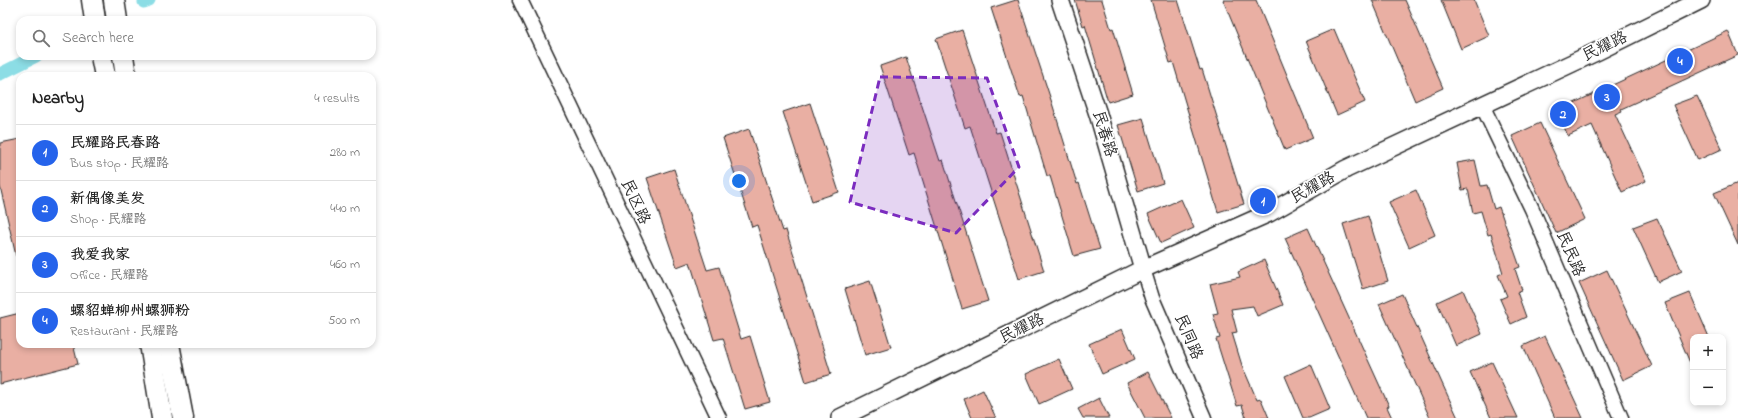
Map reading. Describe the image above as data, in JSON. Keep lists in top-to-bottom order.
{
  "streets": {
    "street": [
      "民耀路",
      "民春路",
      "民区路",
      "民民路",
      "民同路"
    ]
  },
  "crossings": [
    ["民耀路", "民春路"],
    ["民耀路", "民民路"],
    ["民耀路", "民同路"],
    ["民春路", "民同路"]
  ],
  "page": {
    "search": "Search here",
    "pins": [
      "4",
      "3",
      "2",
      "1"
    ],
    "heading": ["Nearby", "4 results"],
    "list": [
      {
        "mark": "1",
        "name": "民耀路民春路",
        "note": "Bus stop · 民耀路",
        "value": "280 m"
      },
      {
        "mark": "2",
        "name": "新偶像美发",
        "note": "Shop · 民耀路",
        "value": "440 m"
      },
      {
        "mark": "3",
        "name": "我爱我家",
        "note": "Office · 民耀路",
        "value": "460 m"
      },
      {
        "mark": "4",
        "name": "螺貂蝉柳州螺狮粉",
        "note": "Restaurant · 民耀路",
        "value": "500 m"
      }
    ],
    "map_buttons": ["+", "−"]
  }
}
